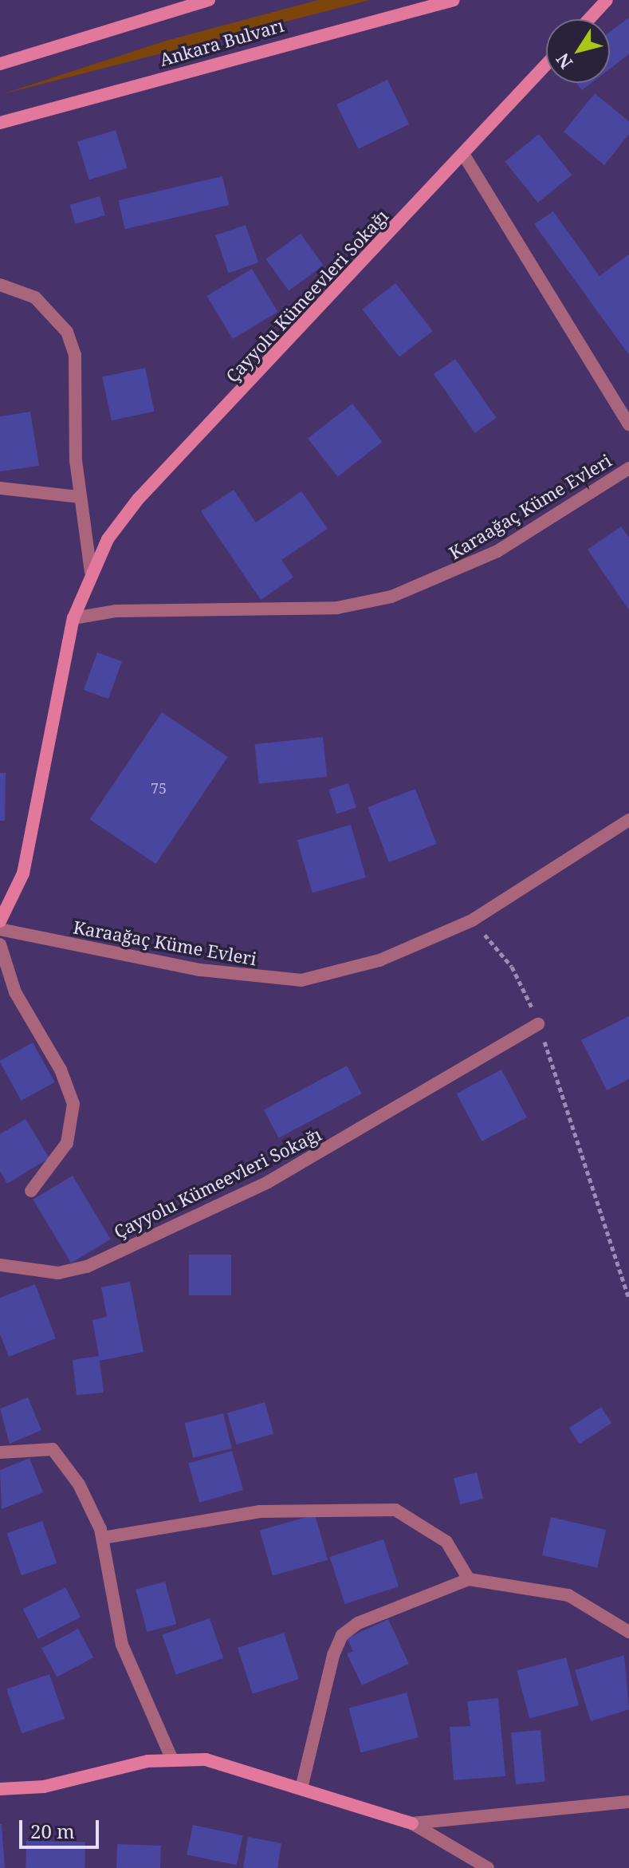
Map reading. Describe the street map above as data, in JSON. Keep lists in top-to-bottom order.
{
  "streets": {
    "street": ["Ankara Bulvarı", "Çayyolu Kümeevleri Sokağı", "Karaağaç Küme Evleri"]
  },
  "crossings": [
    ["Çayyolu Kümeevleri Sokağı", "Karaağaç Küme Evleri"]
  ],
  "house_numbers": ["75"],
  "scale_bar": "20 m",
  "north": "bottom left"
}
